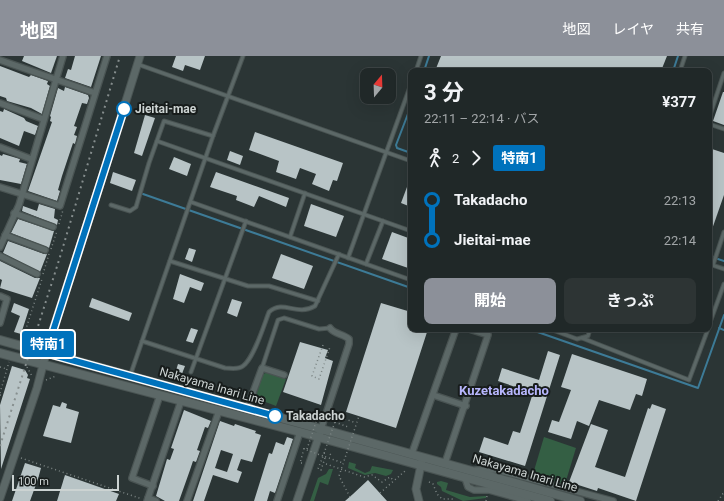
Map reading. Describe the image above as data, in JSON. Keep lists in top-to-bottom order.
{
  "streets": {
    "main road": ["Nakayama Inari Line"]
  },
  "districts": ["Kuzetakadacho"],
  "places": ["Jieitai-mae", "Takadacho"],
  "lines": ["bus line 特南1"],
  "scale_bar": "100 m",
  "north": "top",
  "page": {
    "header": "地図",
    "nav": ["地図", "レイヤ", "共有"],
    "on_map": "特南1",
    "heading": ["3 分", "22:11 – 22:14 · バス", "¥377"],
    "legs": ["2", "特南1"],
    "list": [
      {
        "name": "Takadacho",
        "value": "22:13"
      },
      {
        "name": "Jieitai-mae",
        "value": "22:14"
      }
    ],
    "buttons": ["開始", "きっぷ"],
    "scale": "100 m"
  }
}
